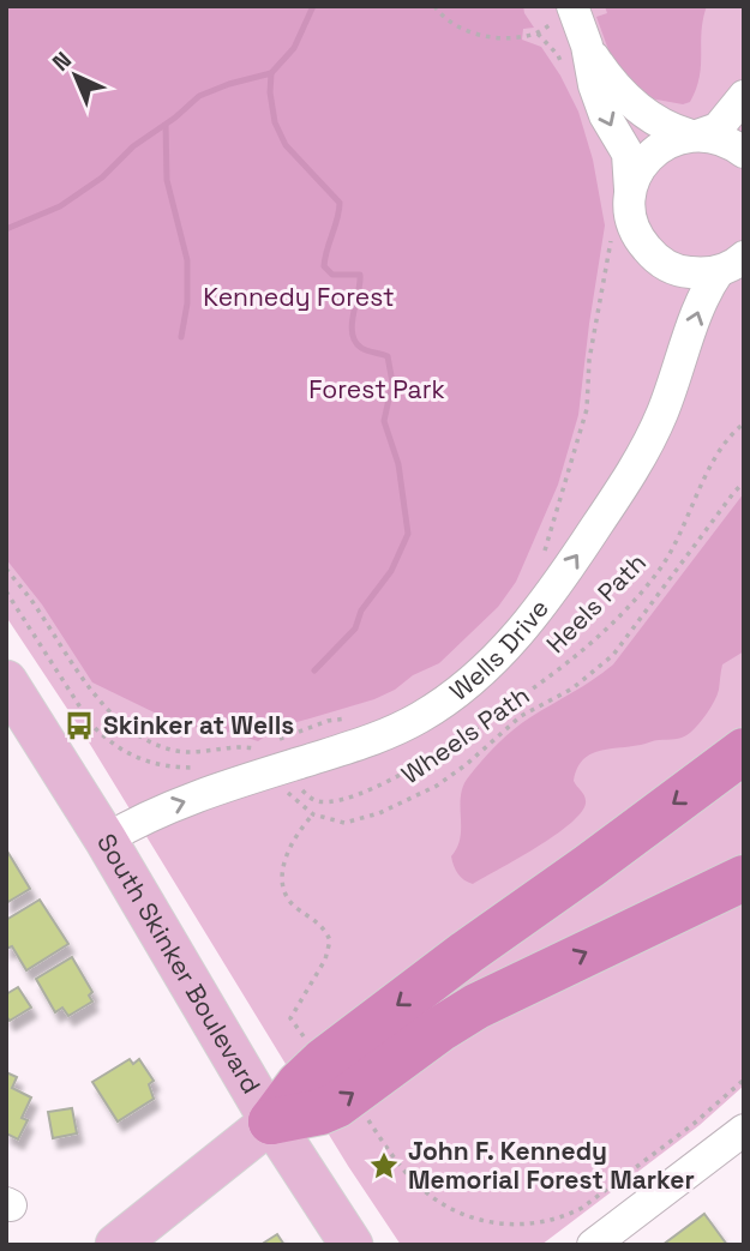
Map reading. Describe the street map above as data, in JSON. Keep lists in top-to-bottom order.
{
  "streets": {
    "main road": ["South Skinker Boulevard"],
    "street": ["Wells Drive"],
    "path": ["Heels Path", "Wheels Path"]
  },
  "crossings": [
    ["Wells Drive", "South Skinker Boulevard"]
  ],
  "one_way": ["Wells Drive"],
  "parks": ["Kennedy Forest", "Forest Park"],
  "places": {
    "bus stop": ["Skinker at Wells"],
    "place": ["John F. Kennedy Memorial Forest Marker"]
  },
  "north": "top left"
}
